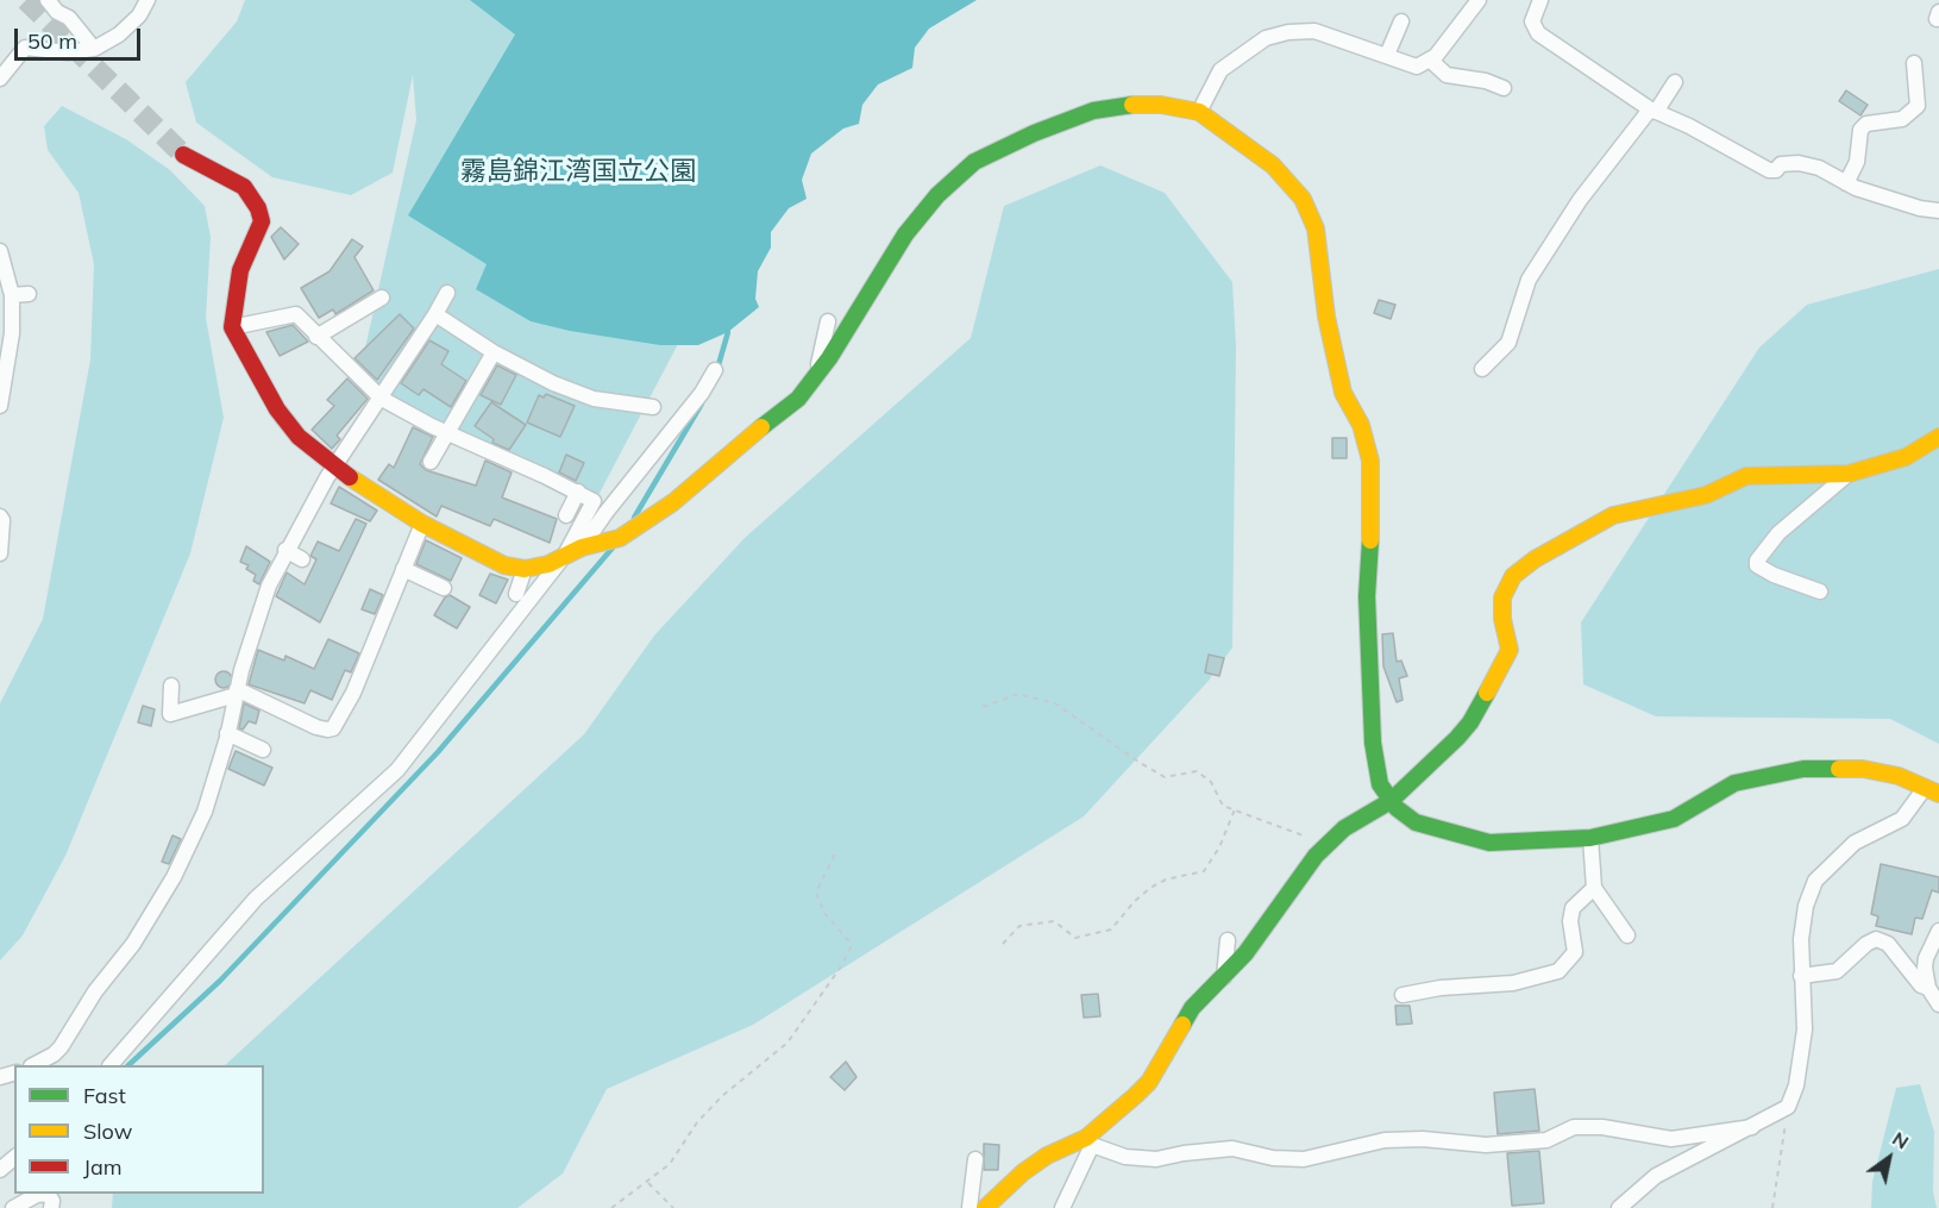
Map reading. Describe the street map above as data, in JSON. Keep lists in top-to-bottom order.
{
  "parks": ["霧島錦江湾国立公園"],
  "legend": ["Fast", "Slow", "Jam"],
  "scale_bar": "50 m",
  "north": "top right"
}
